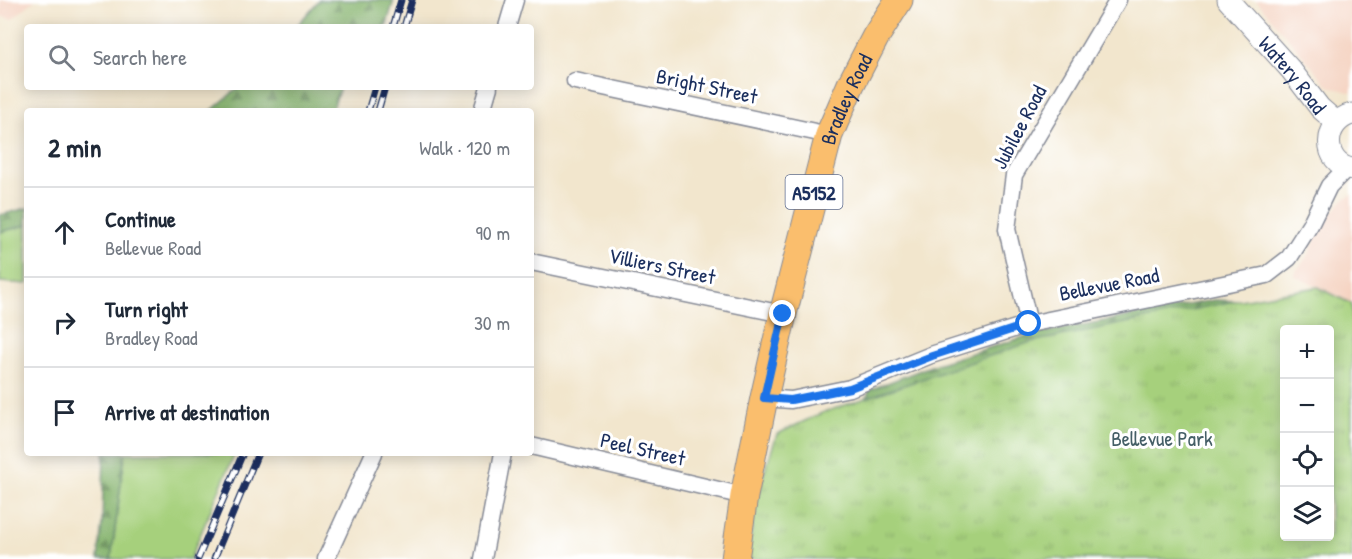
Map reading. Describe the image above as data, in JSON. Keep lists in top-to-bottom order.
{
  "streets": {
    "main road": ["Bradley Road", "A5152"],
    "street": [
      "Watery Road",
      "Bright Street",
      "Jubilee Road",
      "Villiers Street",
      "Bellevue Road",
      "Peel Street"
    ]
  },
  "crossings": [
    ["Bright Street", "Bradley Road"],
    ["Bradley Road", "Villiers Street"],
    ["Bradley Road", "Bellevue Road"],
    ["Bradley Road", "Peel Street"],
    ["Jubilee Road", "Bellevue Road"]
  ],
  "parks": ["Bellevue Park"],
  "page": {
    "search": "Search here",
    "heading": ["2 min", "Walk · 120 m"],
    "list": [
      ["Continue", "Bellevue Road", "90 m"],
      ["Turn right", "Bradley Road", "30 m"],
      "Arrive at destination"
    ],
    "map_buttons": ["+", "−"]
  }
}
